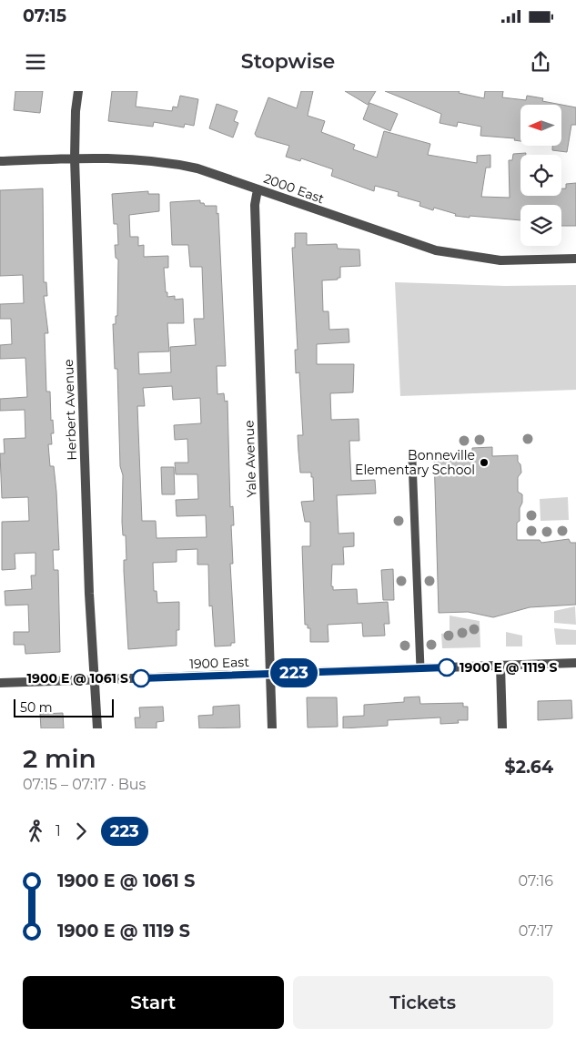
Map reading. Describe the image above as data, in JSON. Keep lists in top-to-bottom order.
{
  "streets": {
    "street": [
      "2000 East",
      "Herbert Avenue",
      "Yale Avenue",
      "1900 East"
    ]
  },
  "crossings": [
    ["2000 East", "Herbert Avenue"],
    ["2000 East", "Yale Avenue"],
    ["Herbert Avenue", "1900 East"],
    ["Yale Avenue", "1900 East"]
  ],
  "places": ["Bonneville Elementary School", "1900 E @ 1119 S", "1900 E @ 1061 S"],
  "lines": ["bus line 223"],
  "scale_bar": "50 m",
  "north": "left",
  "page": {
    "status": "07:15",
    "header": "Stopwise",
    "on_map": "223",
    "scale": "50 m",
    "heading": ["2 min", "07:15 – 07:17 · Bus", "$2.64"],
    "legs": ["1", "223"],
    "list": [
      {
        "name": "1900 E @ 1061 S",
        "value": "07:16"
      },
      {
        "name": "1900 E @ 1119 S",
        "value": "07:17"
      }
    ],
    "buttons": ["Start", "Tickets"]
  }
}
